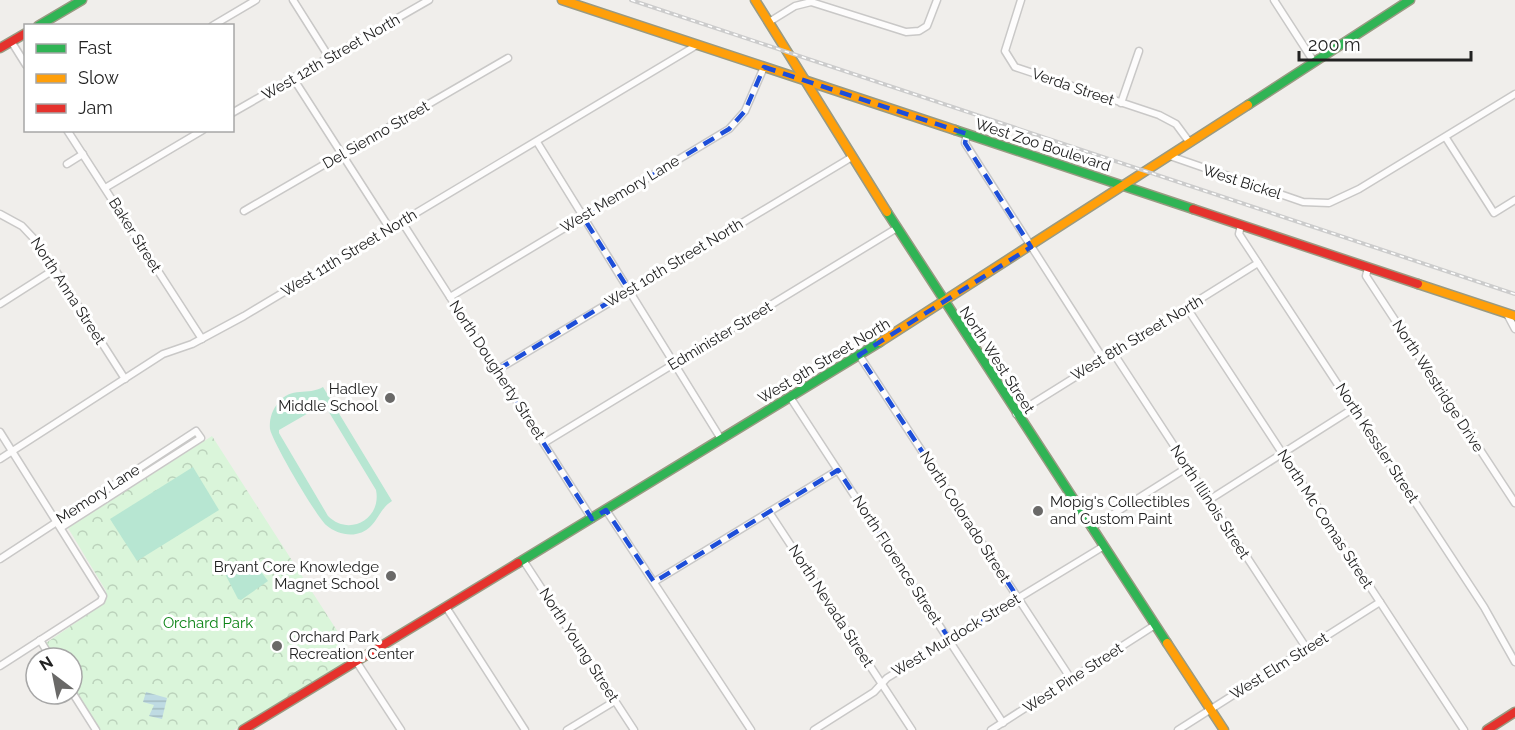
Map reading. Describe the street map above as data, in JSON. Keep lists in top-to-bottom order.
{
  "streets": {
    "main road": ["West Zoo Boulevard", "North West Street", "West 9th Street North"],
    "street": [
      "West 12th Street North",
      "Verda Street",
      "Del Sienno Street",
      "West Bickel",
      "West Memory Lane",
      "Baker Street",
      "West 11th Street North",
      "West 10th Street North",
      "North Anna Street",
      "Edminister Street",
      "West 8th Street North",
      "North Dougherty Street",
      "North Westridge Drive",
      "North Kessler Street",
      "Memory Lane",
      "North Illinois Street",
      "North Colorado Street",
      "North Mc Comas Street",
      "North Florence Street",
      "North Nevada Street",
      "West Murdock Street",
      "North Young Street",
      "West Elm Street",
      "West Pine Street"
    ]
  },
  "crossings": [
    ["Verda Street", "West 9th Street North"],
    ["West Zoo Boulevard", "West Memory Lane"],
    ["West Zoo Boulevard", "West 11th Street North"],
    ["West Zoo Boulevard", "North West Street"],
    ["West Zoo Boulevard", "West 9th Street North"],
    ["West Zoo Boulevard", "North Westridge Drive"],
    ["West Zoo Boulevard", "North Kessler Street"],
    ["West Bickel", "West 9th Street North"],
    ["West Memory Lane", "North Dougherty Street"],
    ["Baker Street", "West 11th Street North"],
    ["West 11th Street North", "North Anna Street"],
    ["West 11th Street North", "North Dougherty Street"],
    ["West 10th Street North", "North West Street"],
    ["West 10th Street North", "North Dougherty Street"],
    ["Edminister Street", "North West Street"],
    ["Edminister Street", "North Dougherty Street"],
    ["West 8th Street North", "North West Street"],
    ["West 8th Street North", "North Kessler Street"],
    ["West 8th Street North", "North Illinois Street"],
    ["West 8th Street North", "North Mc Comas Street"],
    ["North West Street", "West 9th Street North"],
    ["North West Street", "West Murdock Street"],
    ["North West Street", "West Elm Street"],
    ["North West Street", "West Pine Street"],
    ["West 9th Street North", "North Dougherty Street"],
    ["West 9th Street North", "North Colorado Street"],
    ["West 9th Street North", "North Florence Street"],
    ["West 9th Street North", "North Young Street"],
    ["North Illinois Street", "West Elm Street"],
    ["North Colorado Street", "West Murdock Street"],
    ["North Colorado Street", "West Pine Street"],
    ["North Mc Comas Street", "West Elm Street"],
    ["North Florence Street", "West Murdock Street"],
    ["North Florence Street", "West Pine Street"],
    ["North Nevada Street", "West Murdock Street"]
  ],
  "parks": ["Orchard Park"],
  "places": [
    "Hadley Middle School",
    "Mopig's Collectibles and Custom Paint",
    "Bryant Core Knowledge Magnet School",
    "Orchard Park Recreation Center"
  ],
  "legend": ["Fast", "Slow", "Jam"],
  "scale_bar": "200 m",
  "north": "top left"
}
